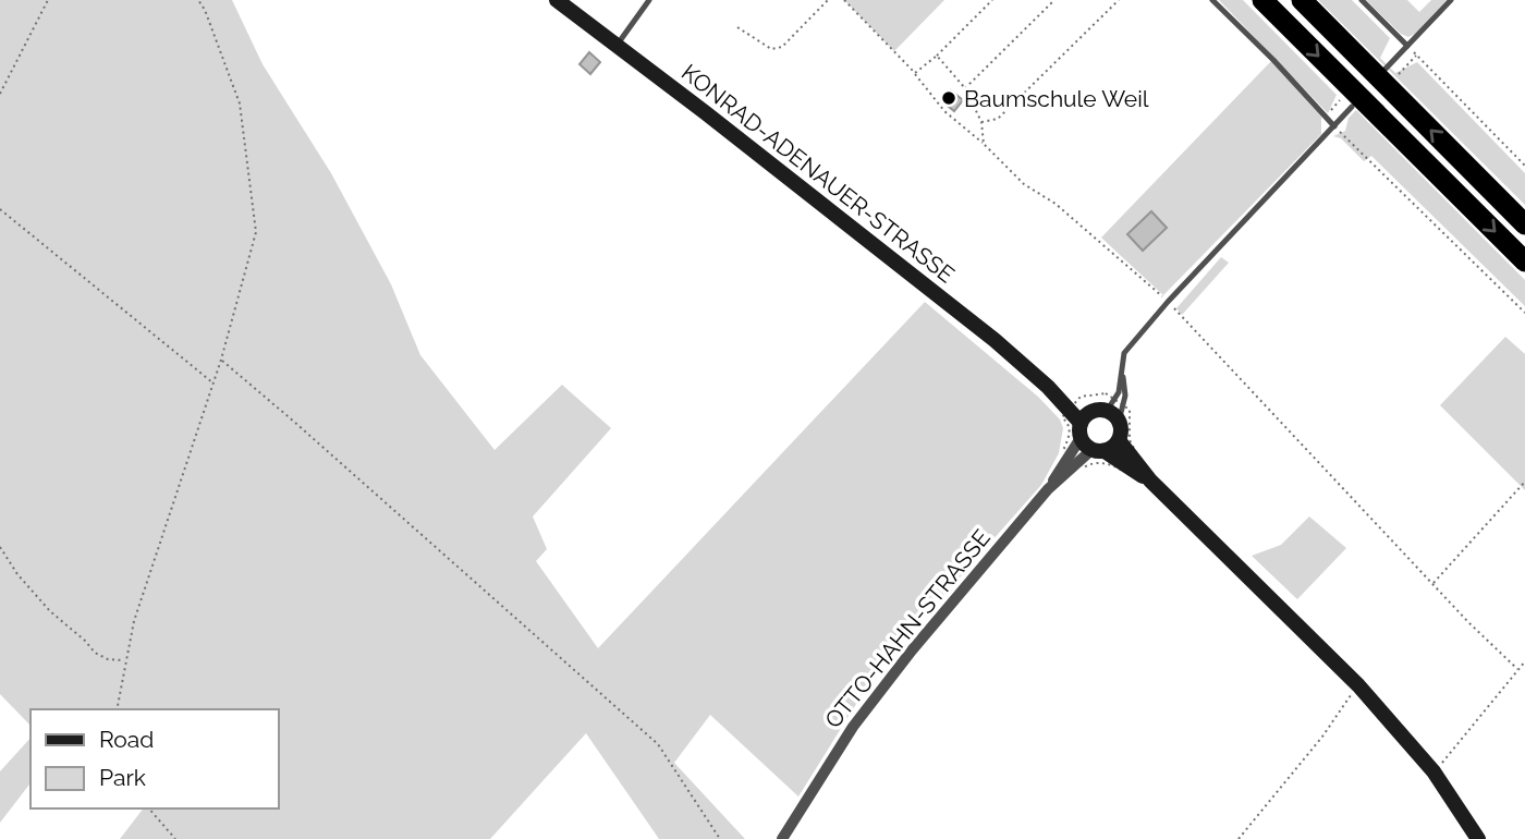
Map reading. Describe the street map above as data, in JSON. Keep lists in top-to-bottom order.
{
  "streets": {
    "main road": ["KONRAD-ADENAUER-STRASSE"],
    "street": ["OTTO-HAHN-STRASSE"]
  },
  "crossings": [
    ["KONRAD-ADENAUER-STRASSE", "OTTO-HAHN-STRASSE"]
  ],
  "places": ["Baumschule Weil"],
  "legend": ["Road", "Park"]
}
